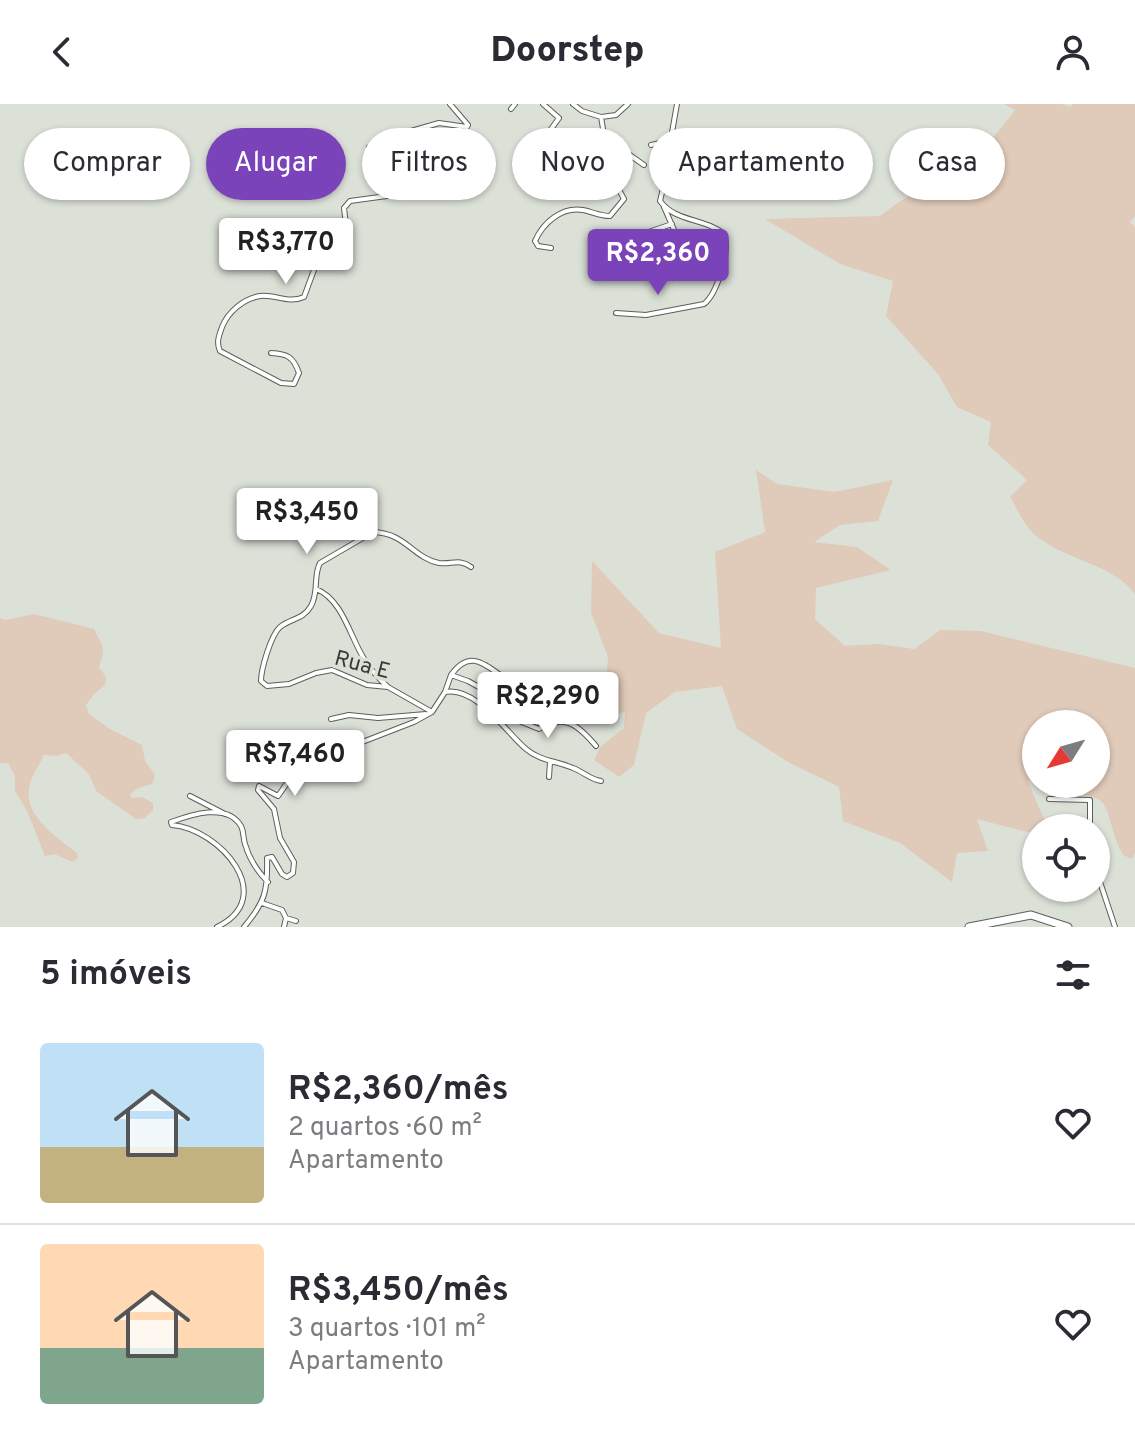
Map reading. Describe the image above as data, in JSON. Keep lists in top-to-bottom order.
{
  "streets": {
    "street": ["Rua E"]
  },
  "north": "bottom left",
  "page": {
    "header": "Doorstep",
    "chip": [
      "Comprar",
      "Alugar",
      "Filtros",
      "Novo",
      "Apartamento",
      "Casa"
    ],
    "price": [
      "R$3,770",
      "R$2,360",
      "R$3,450",
      "R$2,290",
      "R$7,460"
    ],
    "heading": "5 imóveis",
    "list": [
      {
        "name": "R$2,360/mês",
        "note": "2 quartos · 60 m² · Apartamento"
      },
      {
        "name": "R$3,450/mês",
        "note": "3 quartos · 101 m² · Apartamento"
      }
    ]
  }
}
